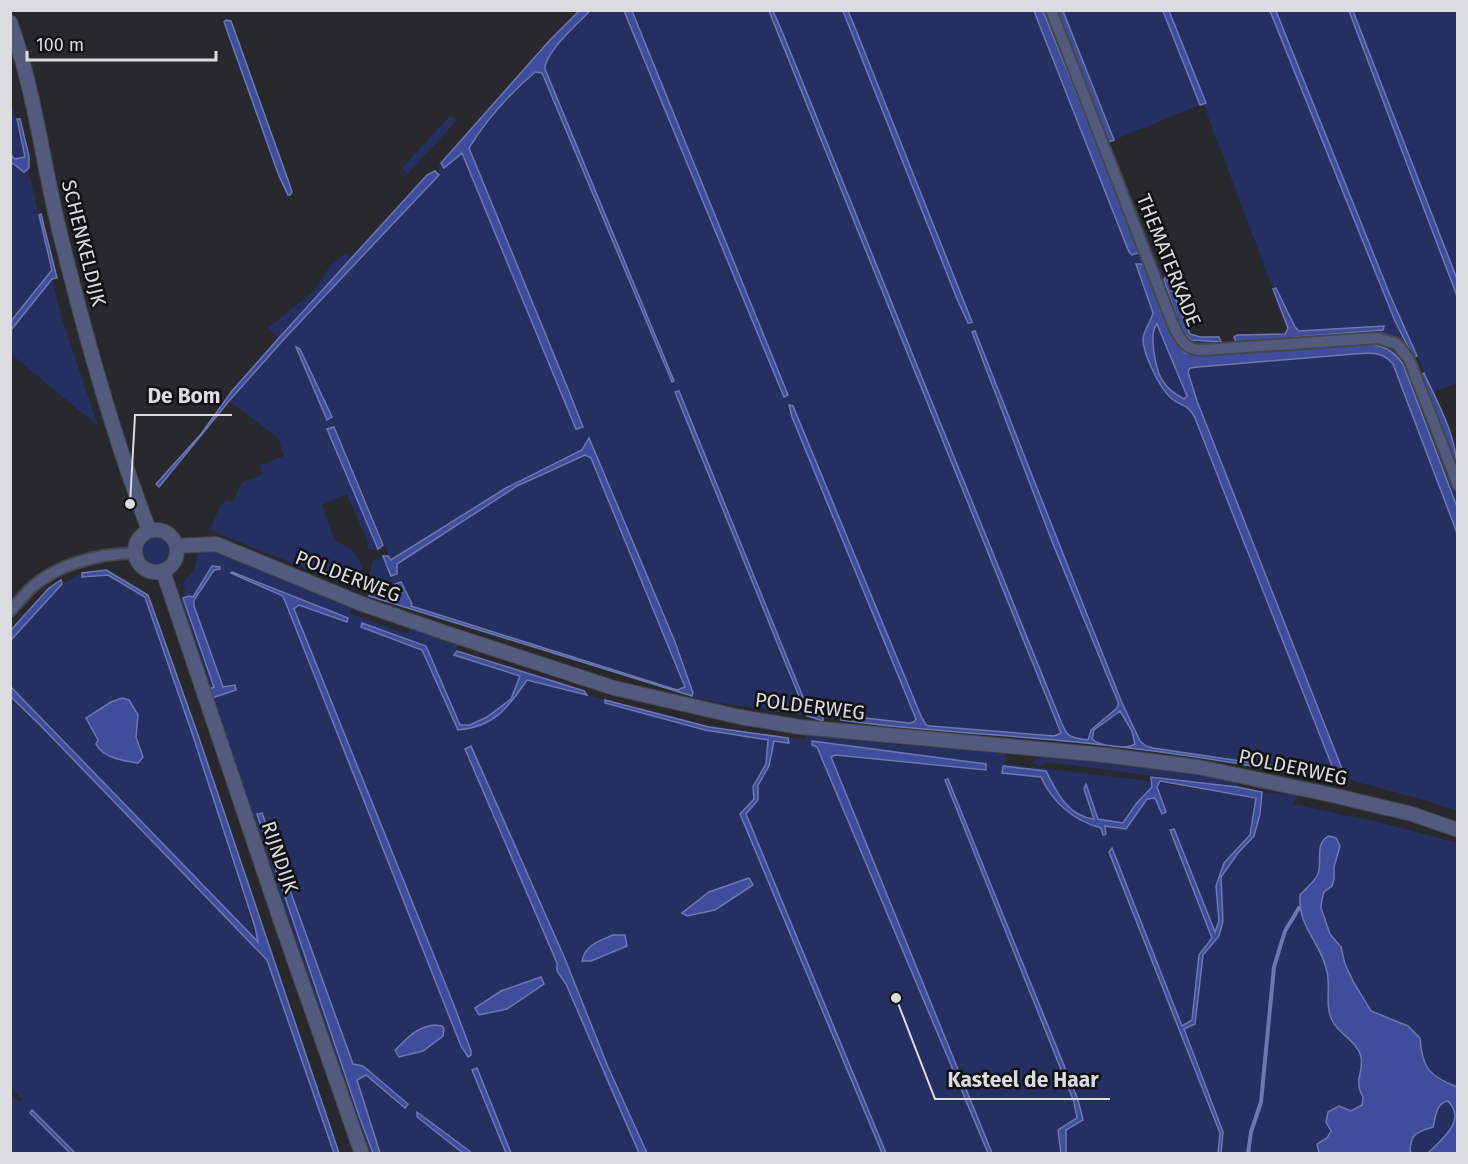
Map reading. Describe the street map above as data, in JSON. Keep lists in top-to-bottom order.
{
  "streets": {
    "street": [
      "SCHENKELDIJK",
      "THEMATERKADE",
      "POLDERWEG",
      "RIJNDIJK"
    ]
  },
  "crossings": [
    ["SCHENKELDIJK", "POLDERWEG"],
    ["SCHENKELDIJK", "RIJNDIJK"],
    ["POLDERWEG", "RIJNDIJK"]
  ],
  "places": ["De Bom", "Kasteel de Haar"],
  "scale_bar": "100 m"
}
